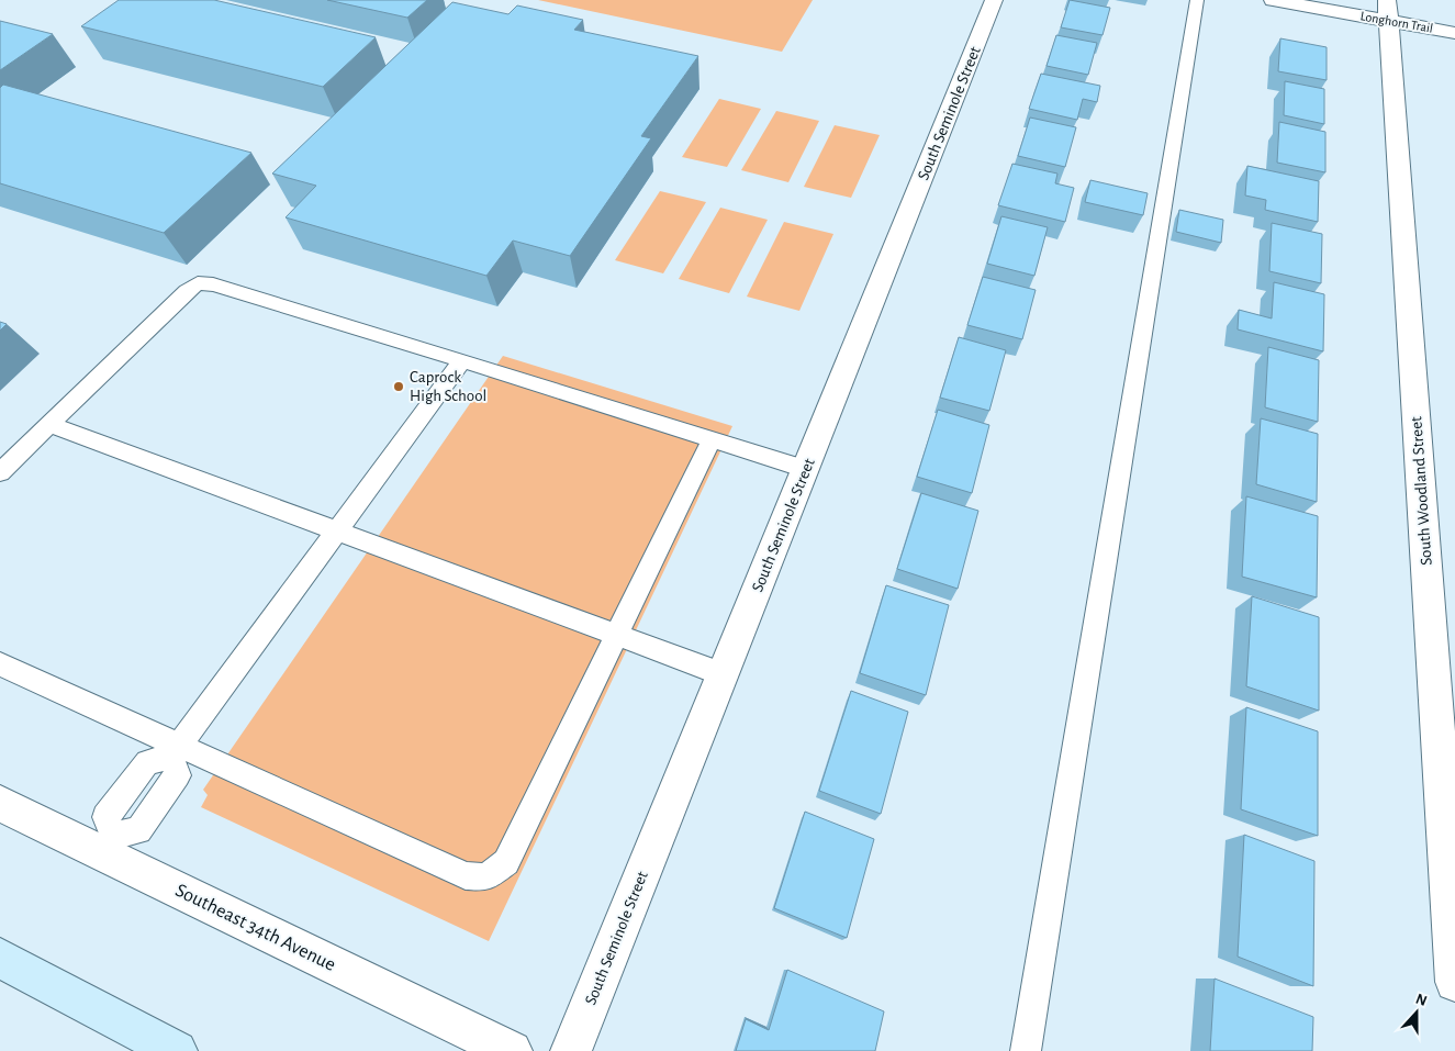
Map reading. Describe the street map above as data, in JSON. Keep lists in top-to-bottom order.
{
  "streets": {
    "street": [
      "Longhorn Trail",
      "South Seminole Street",
      "South Woodland Street",
      "Southeast 34th Avenue"
    ]
  },
  "crossings": [
    ["Longhorn Trail", "South Woodland Street"]
  ],
  "places": ["Caprock High School"],
  "north": "top"
}
